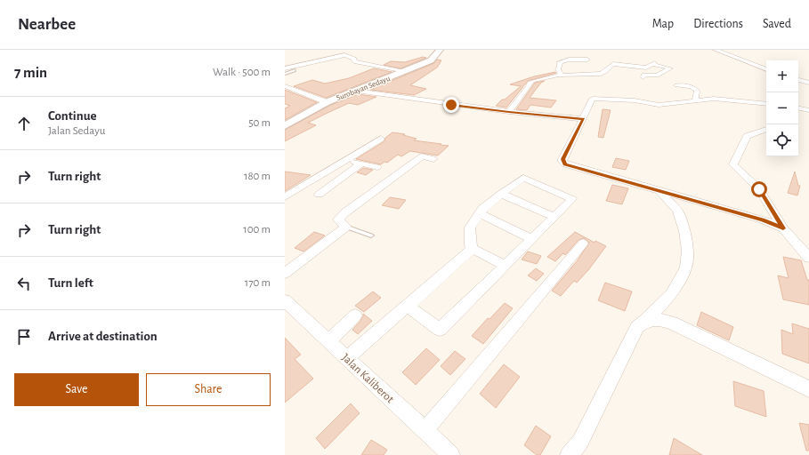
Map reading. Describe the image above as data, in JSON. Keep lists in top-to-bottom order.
{
  "streets": {
    "main road": ["Surobayan Sedayu"],
    "street": ["Jalan Kaliberot"]
  },
  "page": {
    "header": "Nearbee",
    "nav": ["Map", "Directions", "Saved"],
    "heading": ["7 min", "Walk · 500 m"],
    "map_buttons": ["+", "−"],
    "list": [
      ["Continue", "Jalan Sedayu", "50 m"],
      ["Turn right", "180 m"],
      ["Turn right", "100 m"],
      ["Turn left", "170 m"],
      "Arrive at destination"
    ],
    "buttons": ["Save", "Share"]
  }
}
